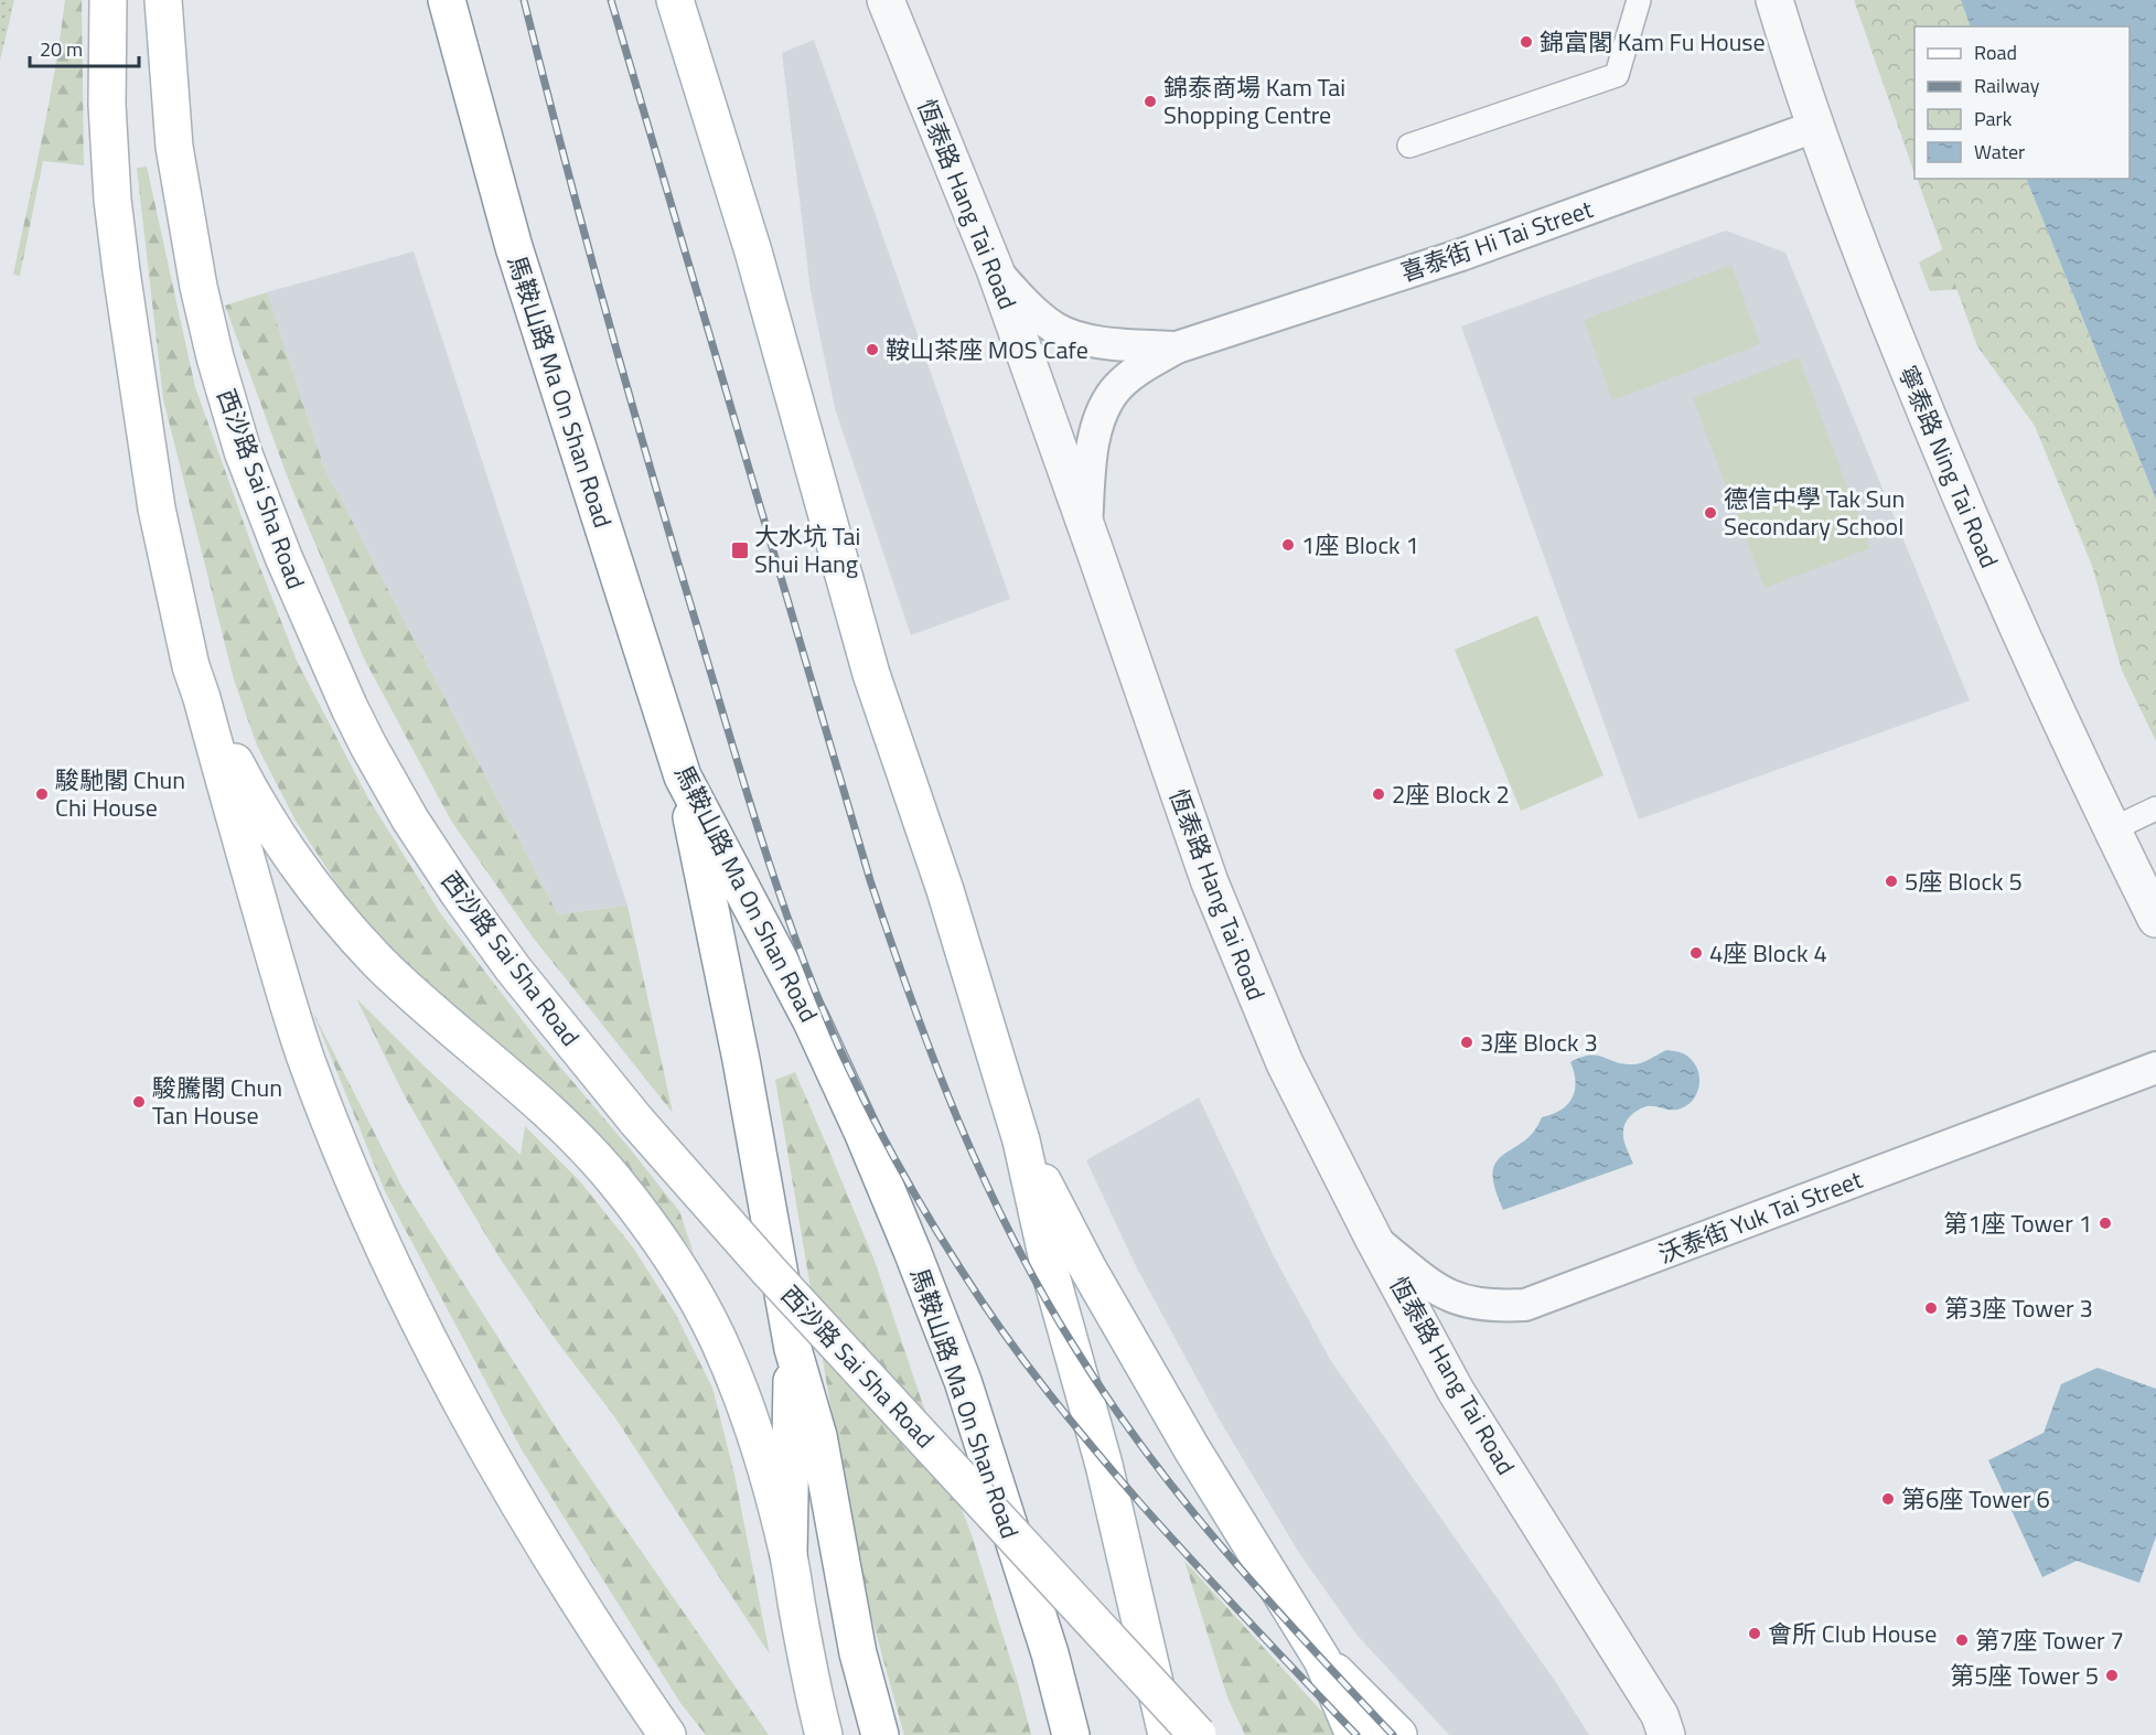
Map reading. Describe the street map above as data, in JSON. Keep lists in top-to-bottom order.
{
  "streets": {
    "main road": ["馬鞍山路 Ma On Shan Road", "西沙路 Sai Sha Road"],
    "street": [
      "恆泰路 Hang Tai Road",
      "喜泰街 Hi Tai Street",
      "寧泰路 Ning Tai Road",
      "沃泰街 Yuk Tai Street"
    ]
  },
  "crossings": [
    ["恆泰路 Hang Tai Road", "喜泰街 Hi Tai Street"],
    ["恆泰路 Hang Tai Road", "沃泰街 Yuk Tai Street"],
    ["喜泰街 Hi Tai Street", "寧泰路 Ning Tai Road"]
  ],
  "places": {
    "other": [
      "錦富閣 Kam Fu House",
      "錦泰商場 Kam Tai Shopping Centre",
      "鞍山茶座 MOS Cafe",
      "德信中學 Tak Sun Secondary School",
      "1座 Block 1",
      "駿馳閣 Chun Chi House",
      "2座 Block 2",
      "5座 Block 5",
      "4座 Block 4",
      "3座 Block 3",
      "駿騰閣 Chun Tan House",
      "第1座 Tower 1",
      "第3座 Tower 3",
      "第6座 Tower 6",
      "會所 Club House",
      "第7座 Tower 7",
      "第5座 Tower 5"
    ],
    "transit": ["大水坑 Tai Shui Hang"]
  },
  "legend": [
    "Road",
    "Railway",
    "Park",
    "Water"
  ],
  "scale_bar": "20 m"
}
